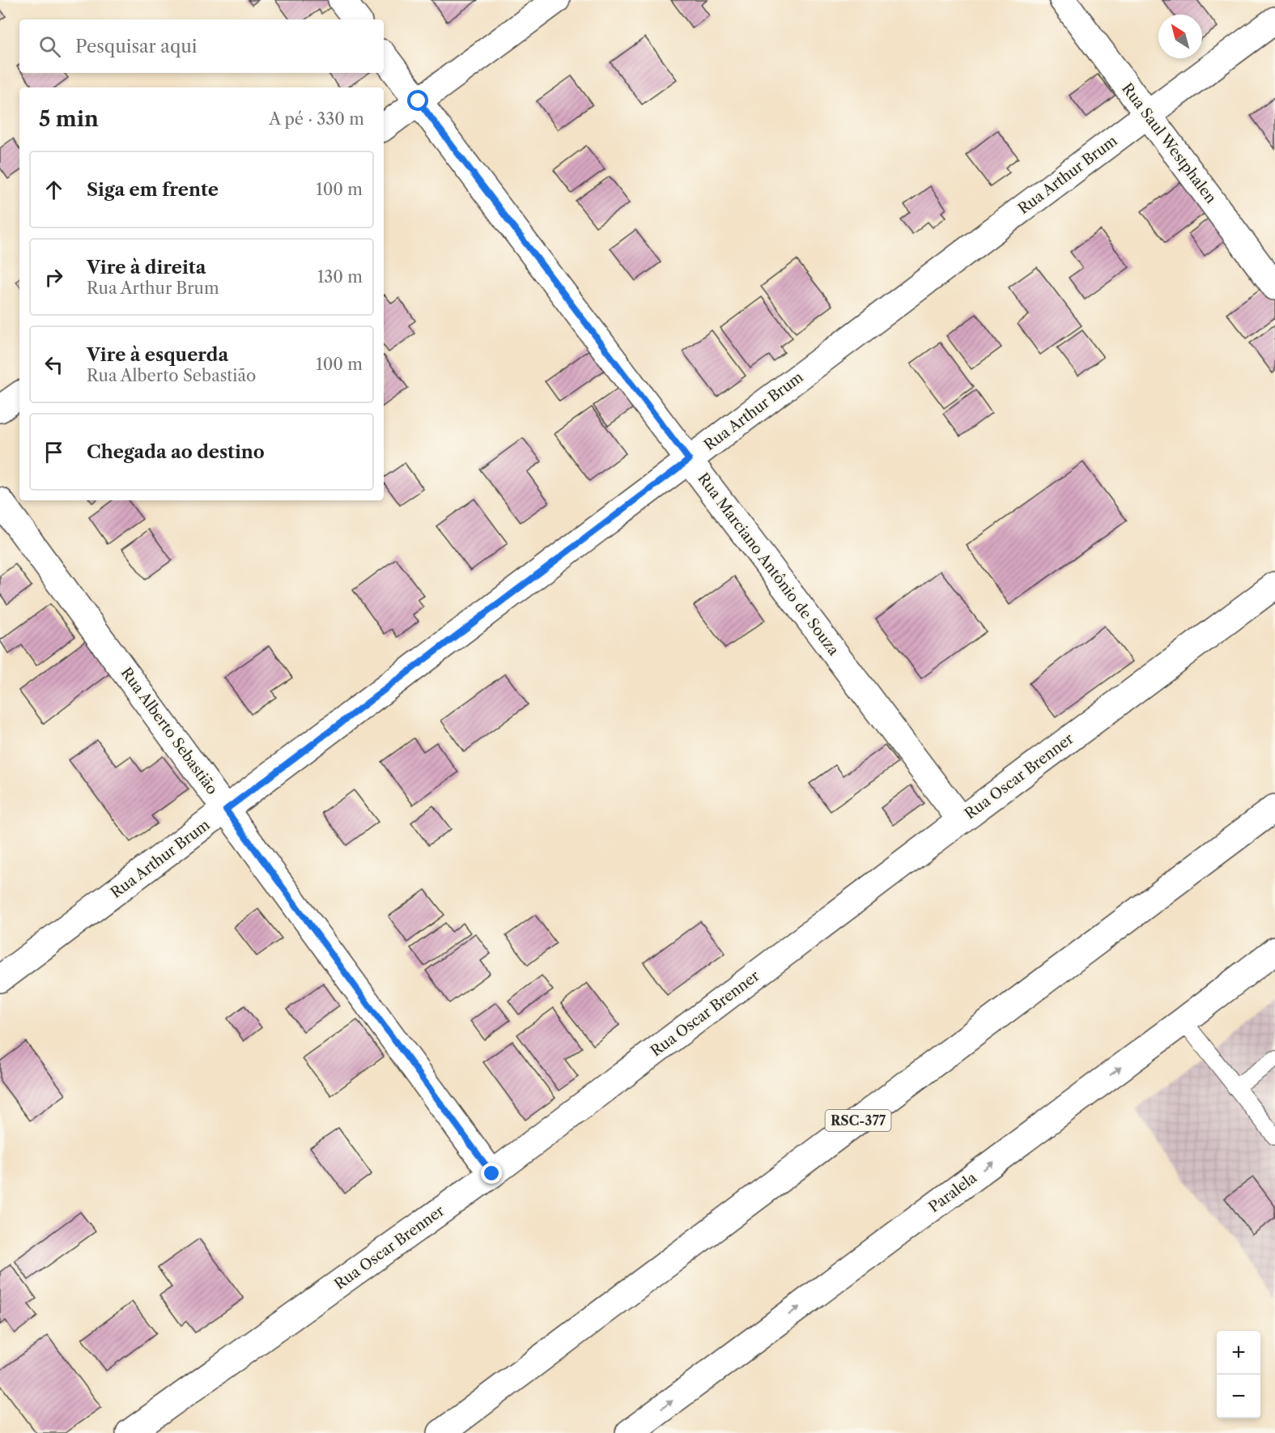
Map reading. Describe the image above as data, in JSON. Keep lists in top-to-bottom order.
{
  "streets": {
    "street": [
      "Rua Saul Westphalen",
      "Rua Arthur Brum",
      "Rua Marciano Antônio de Souza",
      "Rua Alberto Sebastião",
      "Rua Oscar Brenner",
      "RSC-377",
      "Paralela"
    ]
  },
  "crossings": [
    ["Rua Saul Westphalen", "Rua Arthur Brum"],
    ["Rua Arthur Brum", "Rua Marciano Antônio de Souza"],
    ["Rua Arthur Brum", "Rua Alberto Sebastião"],
    ["Rua Marciano Antônio de Souza", "Rua Oscar Brenner"],
    ["Rua Alberto Sebastião", "Rua Oscar Brenner"]
  ],
  "north": "top left",
  "page": {
    "search": "Pesquisar aqui",
    "heading": ["5 min", "A pé · 330 m"],
    "list": [
      ["Siga em frente", "100 m"],
      ["Vire à direita", "Rua Arthur Brum", "130 m"],
      ["Vire à esquerda", "Rua Alberto Sebastião", "100 m"],
      "Chegada ao destino"
    ],
    "map_buttons": ["+", "−"]
  }
}
